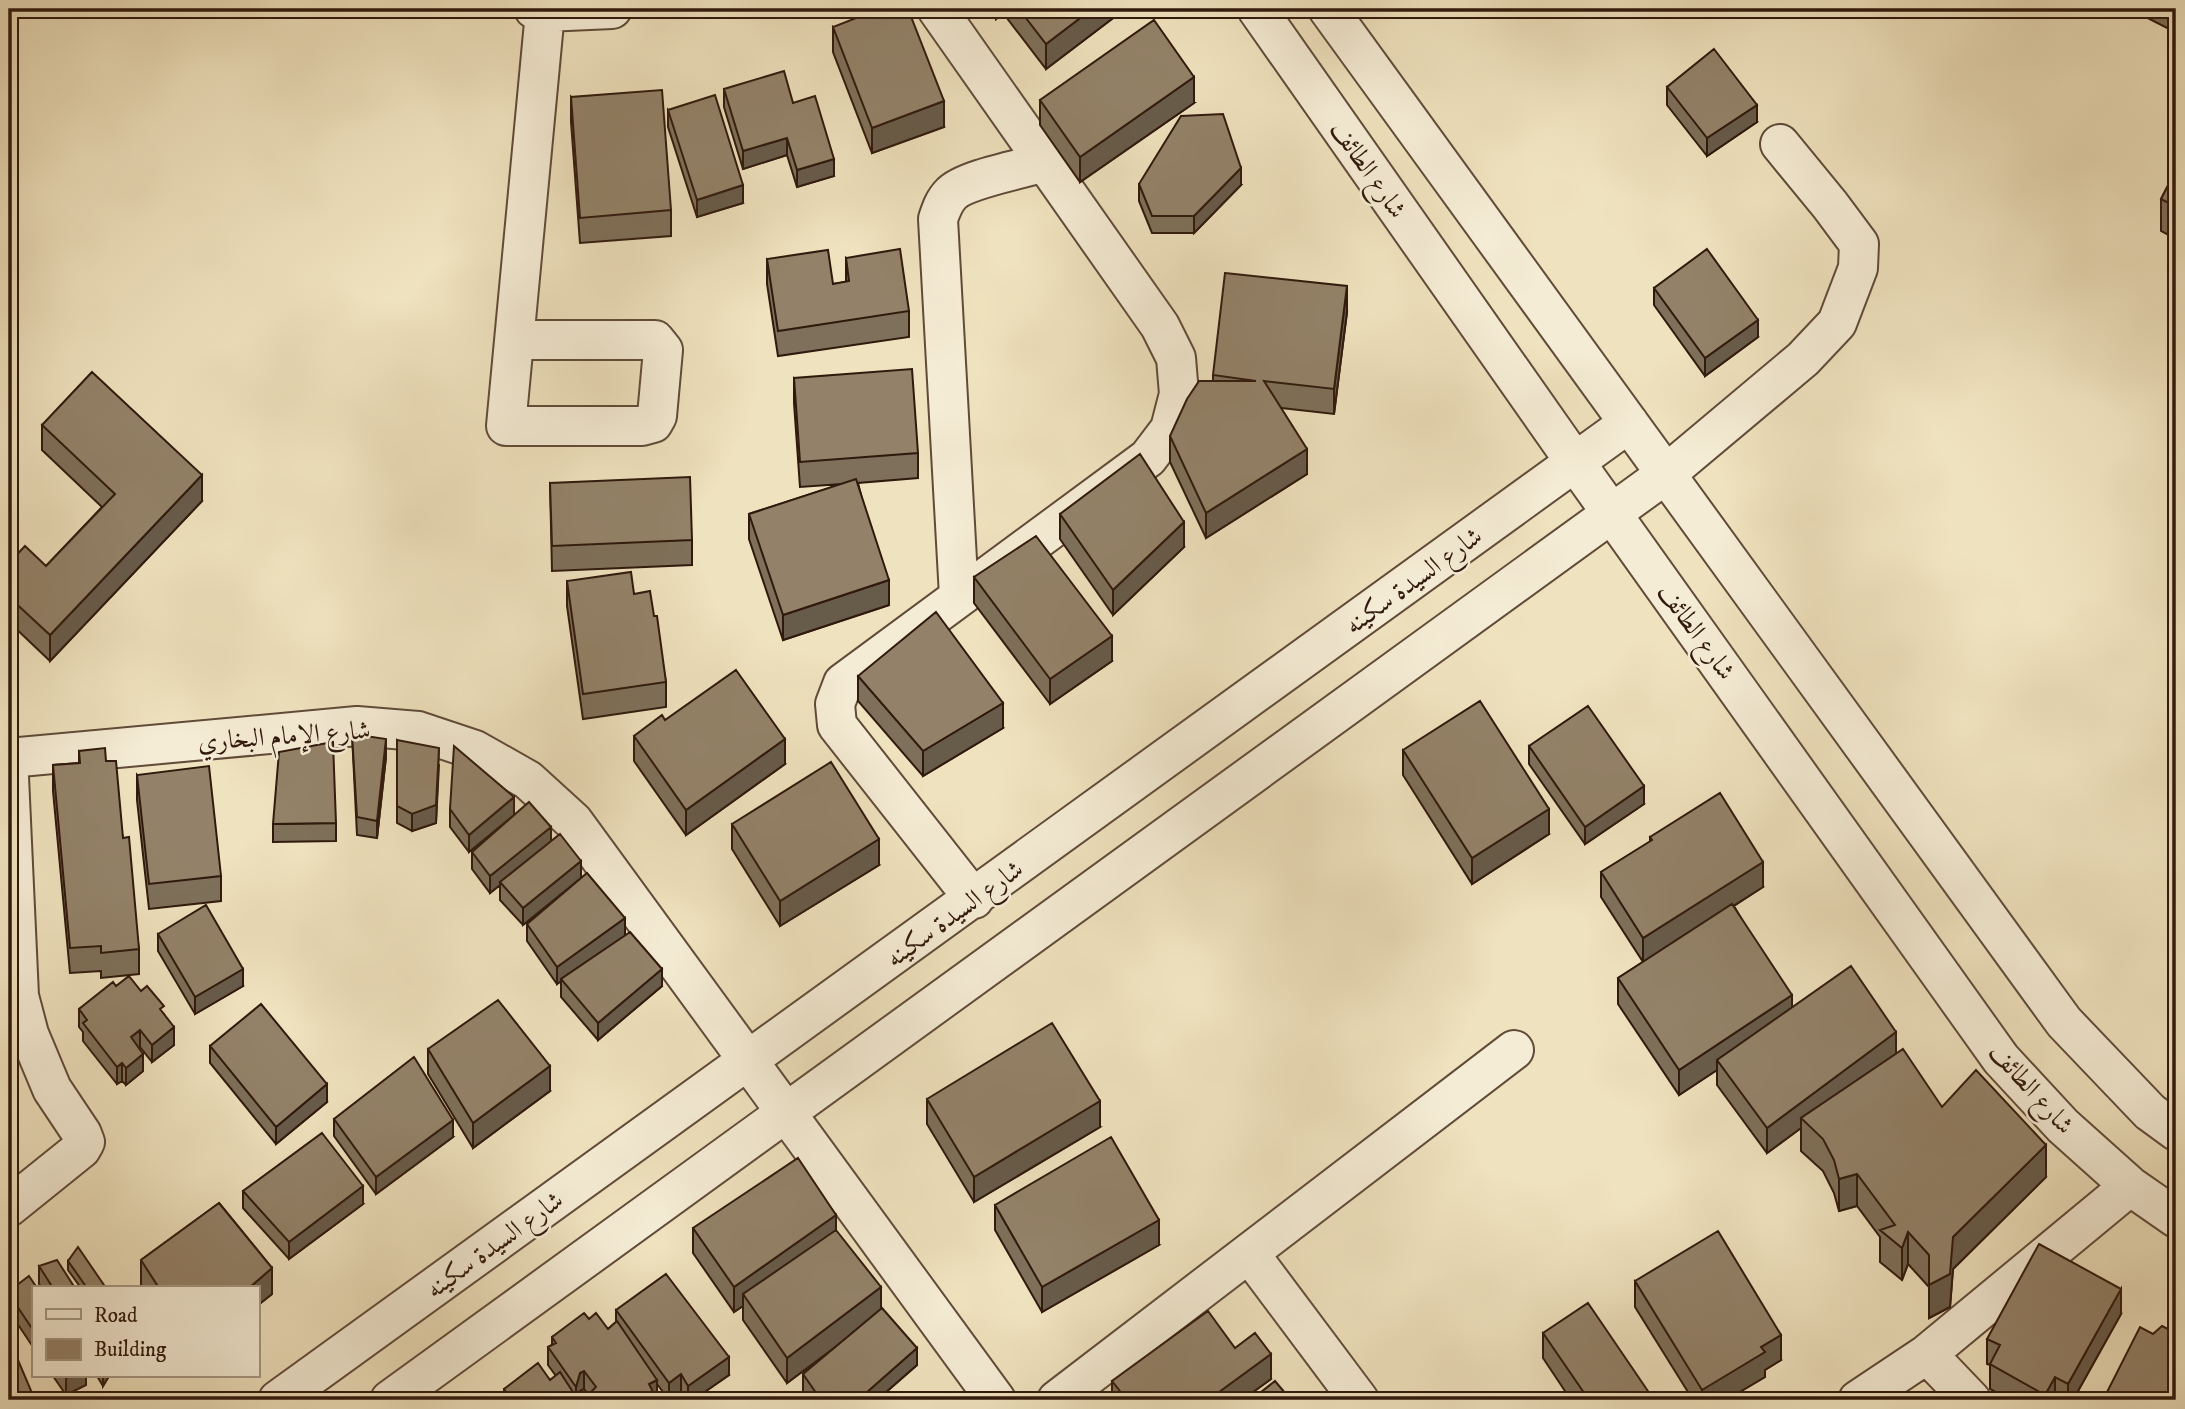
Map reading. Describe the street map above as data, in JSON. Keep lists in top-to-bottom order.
{
  "streets": {
    "street": ["شارع الطائف", "شارع السيدة سكينه", "شارع الإمام البخاري"]
  },
  "crossings": [
    ["شارع الطائف", "شارع السيدة سكينه"],
    ["شارع السيدة سكينه", "شارع الإمام البخاري"]
  ],
  "legend": ["Road", "Building"]
}
